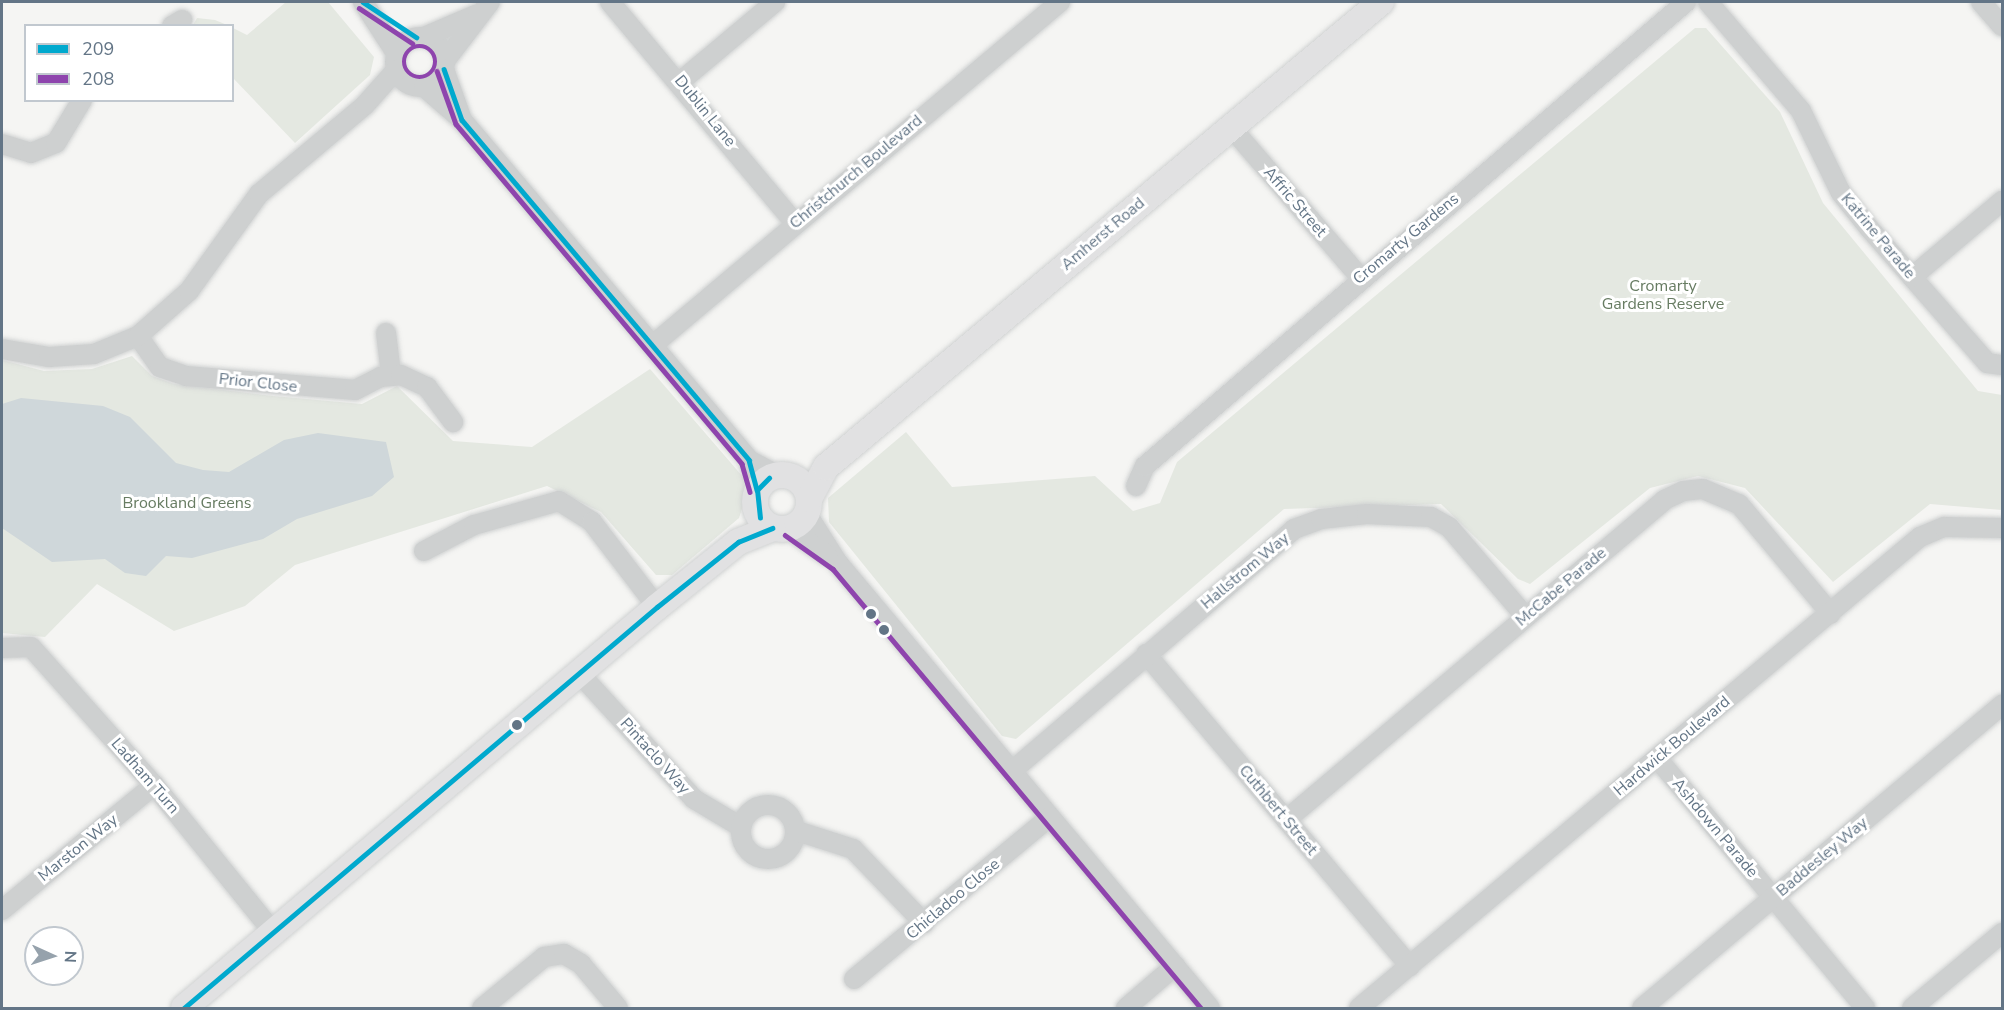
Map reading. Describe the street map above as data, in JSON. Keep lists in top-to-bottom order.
{
  "streets": {
    "main road": ["Amherst Road"],
    "street": [
      "Dublin Lane",
      "Christchurch Boulevard",
      "Affric Street",
      "Katrine Parade",
      "Cromarty Gardens",
      "Prior Close",
      "Hallstrom Way",
      "McCabe Parade",
      "Hardwick Boulevard",
      "Pintaclo Way",
      "Ladham Turn",
      "Cuthbert Street",
      "Ashdown Parade",
      "Marston Way",
      "Baddesley Way",
      "Chicladoo Close"
    ]
  },
  "crossings": [
    ["Dublin Lane", "Christchurch Boulevard"],
    ["Affric Street", "Amherst Road"],
    ["Affric Street", "Cromarty Gardens"],
    ["Amherst Road", "Pintaclo Way"],
    ["Amherst Road", "Ladham Turn"],
    ["Hallstrom Way", "McCabe Parade"],
    ["Hallstrom Way", "Cuthbert Street"],
    ["McCabe Parade", "Hardwick Boulevard"],
    ["McCabe Parade", "Cuthbert Street"],
    ["Hardwick Boulevard", "Cuthbert Street"],
    ["Hardwick Boulevard", "Ashdown Parade"],
    ["Ladham Turn", "Marston Way"],
    ["Ashdown Parade", "Baddesley Way"]
  ],
  "parks": ["Cromarty Gardens Reserve", "Brookland Greens"],
  "lines": ["transit line 209", "transit line 208"],
  "legend": ["209", "208"],
  "north": "right"
}
